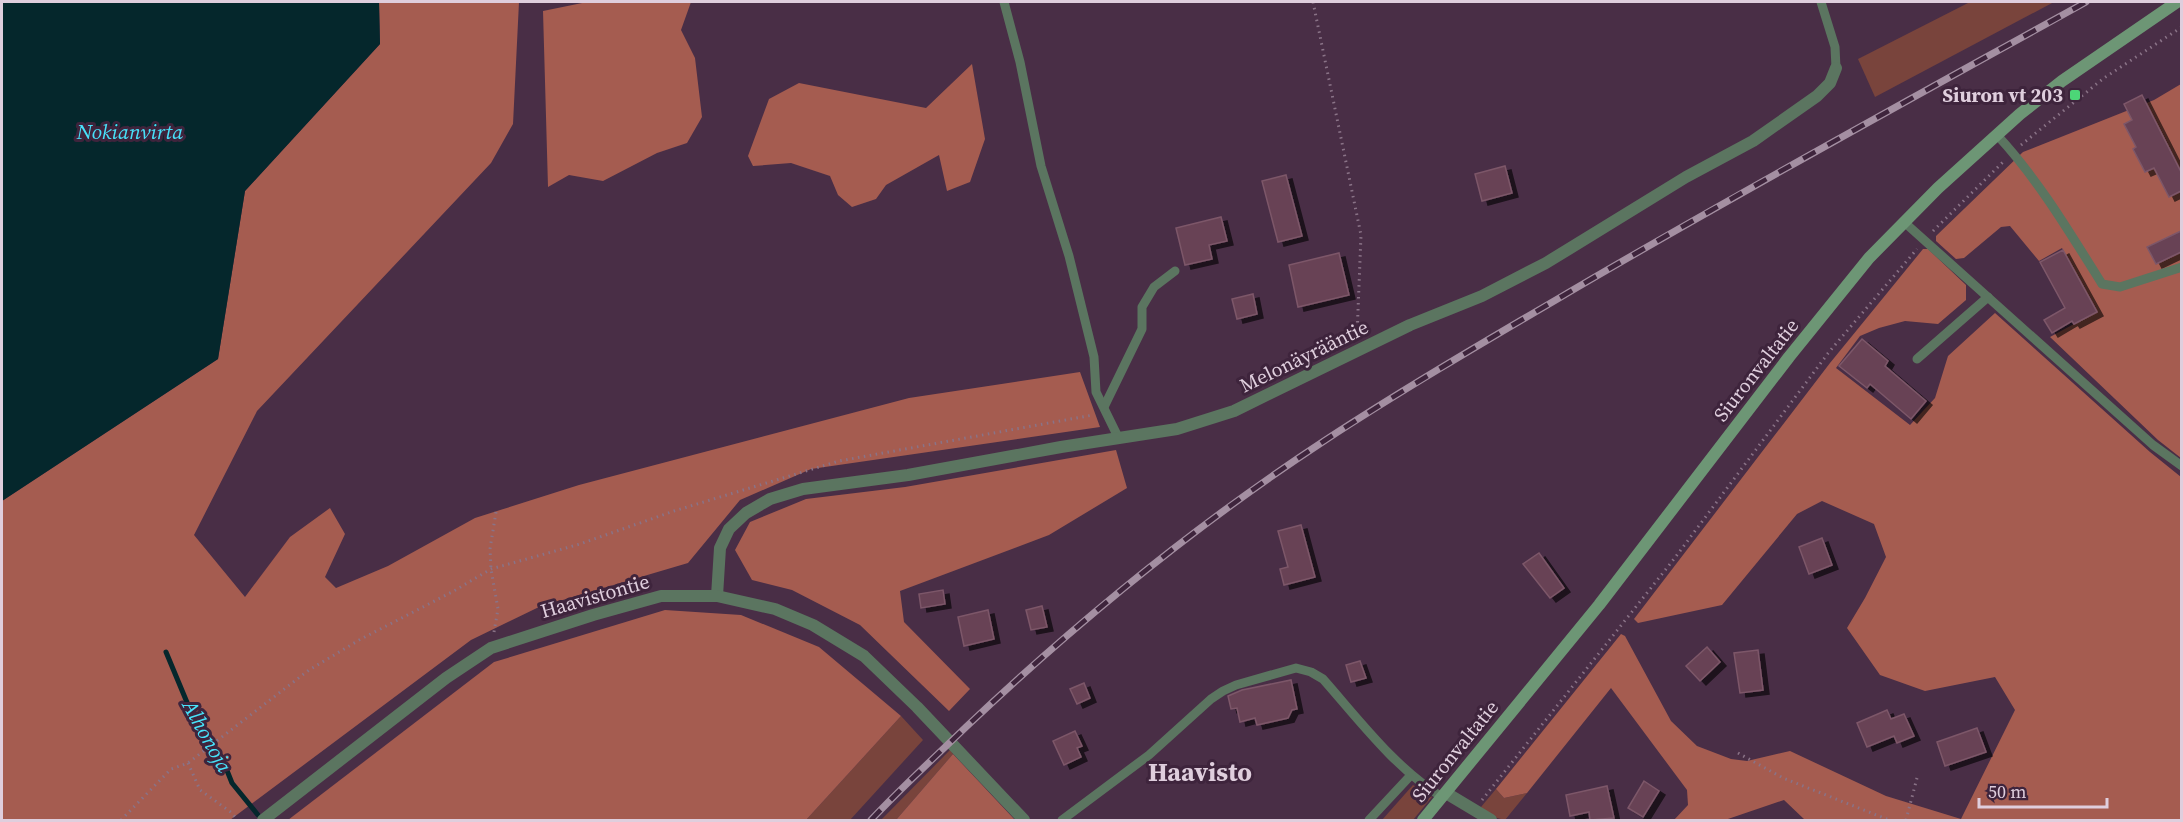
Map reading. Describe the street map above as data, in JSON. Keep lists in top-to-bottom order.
{
  "streets": {
    "street": ["Melonäyrääntie", "Siuronvaltatie", "Haavistontie"]
  },
  "crossings": [
    ["Melonäyrääntie", "Haavistontie"]
  ],
  "districts": ["Haavisto"],
  "water": ["Nokianvirta", "Alhonoja"],
  "places": {
    "transit": ["Siuron vt 203"]
  },
  "scale_bar": "50 m"
}
